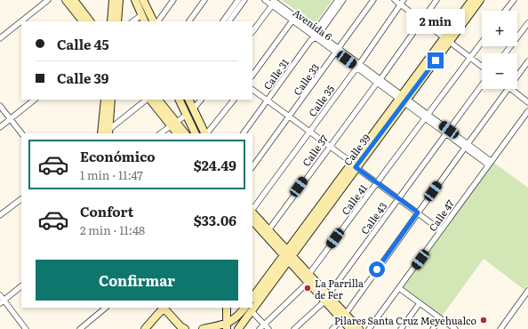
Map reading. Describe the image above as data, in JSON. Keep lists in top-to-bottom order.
{
  "streets": {
    "street": [
      "Avenida 6",
      "Calle 31",
      "Calle 33",
      "Calle 35",
      "Calle 39",
      "Calle 37",
      "Calle 41",
      "Calle 47",
      "Calle 43"
    ]
  },
  "crossings": [
    ["Avenida 6", "Calle 31"],
    ["Avenida 6", "Calle 33"],
    ["Avenida 6", "Calle 35"],
    ["Avenida 6", "Calle 39"],
    ["Avenida 6", "Calle 37"],
    ["Avenida 6", "Calle 41"],
    ["Avenida 6", "Calle 47"],
    ["Avenida 6", "Calle 43"]
  ],
  "places": ["La Parrilla de Fer", "Pilares Santa Cruz Meyehualco"],
  "page": {
    "bubble": "2 min",
    "map_buttons": ["+", "−"],
    "banner": ["Calle 45", "Calle 39"],
    "list": [
      {
        "name": "Económico",
        "note": "1 min · 11:47",
        "value": "$24.49"
      },
      {
        "name": "Confort",
        "note": "2 min · 11:48",
        "value": "$33.06"
      }
    ],
    "buttons": "Confirmar"
  }
}
